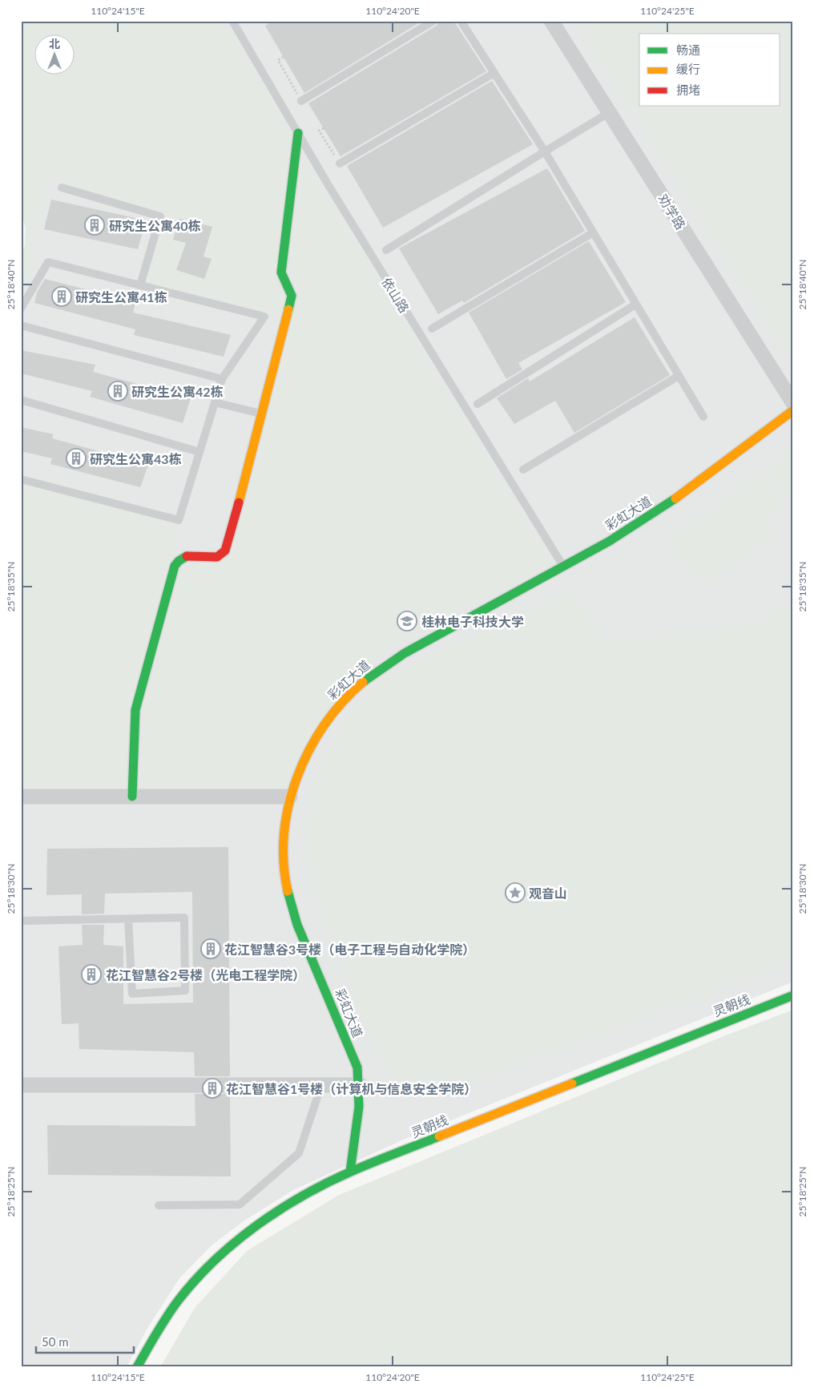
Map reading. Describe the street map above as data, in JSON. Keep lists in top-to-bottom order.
{
  "streets": {
    "street": ["劝学路", "彩虹大道", "灵朝线"],
    "lane": ["依山路"]
  },
  "crossings": [
    ["依山路", "彩虹大道"],
    ["彩虹大道", "灵朝线"]
  ],
  "places": {
    "building": [
      "研究生公寓40栋",
      "研究生公寓41栋",
      "研究生公寓42栋",
      "研究生公寓43栋",
      "花江智慧谷3号楼（电子工程与自动化学院）",
      "花江智慧谷2号楼（光电工程学院）",
      "花江智慧谷1号楼（计算机与信息安全学院）"
    ],
    "school or university": ["桂林电子科技大学"],
    "place": ["观音山"]
  },
  "legend": ["畅通", "缓行", "拥堵"],
  "scale_bar": "50 m",
  "north": "top",
  "coordinates": [
    "110°24'15\"E",
    "110°24'20\"E",
    "110°24'25\"E",
    "25°18'40\"N",
    "25°18'35\"N",
    "25°18'30\"N",
    "25°18'25\"N"
  ]
}
